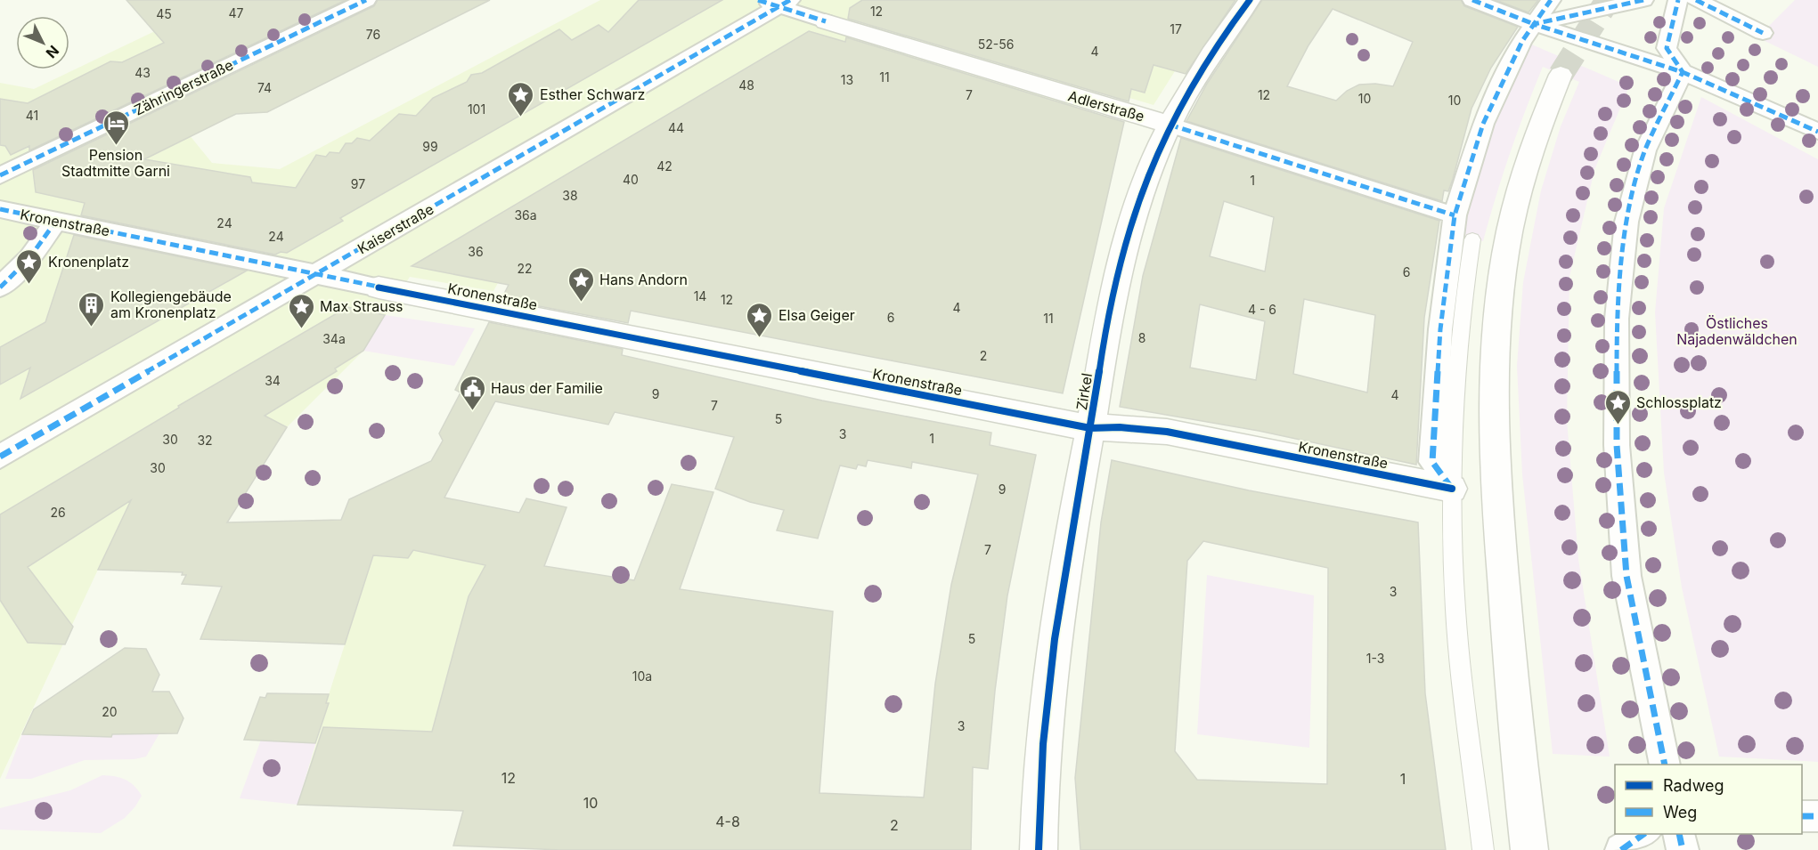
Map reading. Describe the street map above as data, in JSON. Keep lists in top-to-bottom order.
{
  "streets": {
    "street": [
      "Zähringerstraße",
      "Adlerstraße",
      "Kronenstraße",
      "Kaiserstraße",
      "Zirkel"
    ]
  },
  "crossings": [
    ["Adlerstraße", "Kaiserstraße"],
    ["Adlerstraße", "Zirkel"],
    ["Kronenstraße", "Kaiserstraße"],
    ["Kronenstraße", "Zirkel"]
  ],
  "parks": ["Östliches Najadenwäldchen"],
  "places": {
    "place": [
      "Esther Schwarz",
      "Kronenplatz",
      "Hans Andorn",
      "Max Strauss",
      "Elsa Geiger",
      "Schlossplatz"
    ],
    "hotel": ["Pension Stadtmitte Garni"],
    "building": ["Kollegiengebäude am Kronenplatz"],
    "public building": ["Haus der Familie"]
  },
  "house_numbers": [
    "12",
    "47",
    "45",
    "17",
    "76",
    "52-56",
    "4",
    "43",
    "11",
    "13",
    "48",
    "74",
    "7",
    "12",
    "10",
    "10",
    "101",
    "41",
    "44",
    "99",
    "42",
    "40",
    "1",
    "97",
    "38",
    "36a",
    "24",
    "24",
    "36",
    "22",
    "6",
    "14",
    "12",
    "4",
    "4 - 6",
    "6",
    "11",
    "8",
    "34a",
    "2",
    "34",
    "9",
    "4",
    "7",
    "5",
    "3",
    "1",
    "30",
    "32",
    "30",
    "9",
    "26",
    "7",
    "3",
    "5",
    "1-3",
    "10a",
    "20",
    "3",
    "12",
    "1",
    "10",
    "4-8",
    "2"
  ],
  "legend": ["Radweg", "Weg"],
  "north": "bottom right"
}
